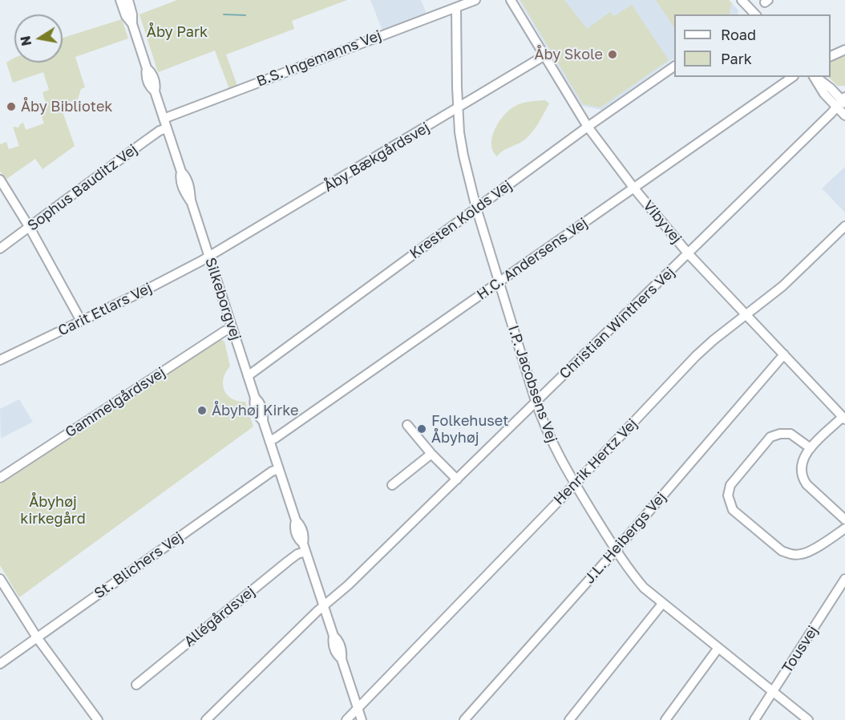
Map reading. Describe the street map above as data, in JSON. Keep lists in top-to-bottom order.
{
  "streets": {
    "street": [
      "B.S. Ingemanns Vej",
      "Åby Bækgårdsvej",
      "Sophus Bauditz Vej",
      "Kresten Kolds Vej",
      "Vibyvej",
      "H.C. Andersens Vej",
      "Silkeborgvej",
      "Carit Etlars Vej",
      "Christian Winthers Vej",
      "I.P. Jacobsens Vej",
      "Gammelgårdsvej",
      "Henrik Hertz Vej",
      "J.L. Heibergs Vej",
      "St. Blichers Vej",
      "Allégårdsvej",
      "Tousvej"
    ]
  },
  "crossings": [
    ["B.S. Ingemanns Vej", "Silkeborgvej"],
    ["B.S. Ingemanns Vej", "I.P. Jacobsens Vej"],
    ["Åby Bækgårdsvej", "Vibyvej"],
    ["Åby Bækgårdsvej", "Silkeborgvej"],
    ["Åby Bækgårdsvej", "Carit Etlars Vej"],
    ["Åby Bækgårdsvej", "I.P. Jacobsens Vej"],
    ["Sophus Bauditz Vej", "Silkeborgvej"],
    ["Kresten Kolds Vej", "Vibyvej"],
    ["Kresten Kolds Vej", "Silkeborgvej"],
    ["Kresten Kolds Vej", "I.P. Jacobsens Vej"],
    ["Vibyvej", "H.C. Andersens Vej"],
    ["Vibyvej", "Christian Winthers Vej"],
    ["Vibyvej", "Henrik Hertz Vej"],
    ["Vibyvej", "J.L. Heibergs Vej"],
    ["H.C. Andersens Vej", "Silkeborgvej"],
    ["H.C. Andersens Vej", "I.P. Jacobsens Vej"],
    ["Silkeborgvej", "Carit Etlars Vej"],
    ["Silkeborgvej", "Christian Winthers Vej"],
    ["Silkeborgvej", "Gammelgårdsvej"],
    ["Silkeborgvej", "Henrik Hertz Vej"],
    ["Silkeborgvej", "St. Blichers Vej"],
    ["Silkeborgvej", "Allégårdsvej"],
    ["Christian Winthers Vej", "I.P. Jacobsens Vej"],
    ["I.P. Jacobsens Vej", "Henrik Hertz Vej"],
    ["I.P. Jacobsens Vej", "J.L. Heibergs Vej"],
    ["I.P. Jacobsens Vej", "Tousvej"]
  ],
  "parks": ["Åby Park", "Åbyhøj kirkegård"],
  "places": [
    "Åby Skole",
    "Åby Bibliotek",
    "Åbyhøj Kirke",
    "Folkehuset Åbyhøj"
  ],
  "legend": ["Road", "Park"],
  "north": "left"
}
